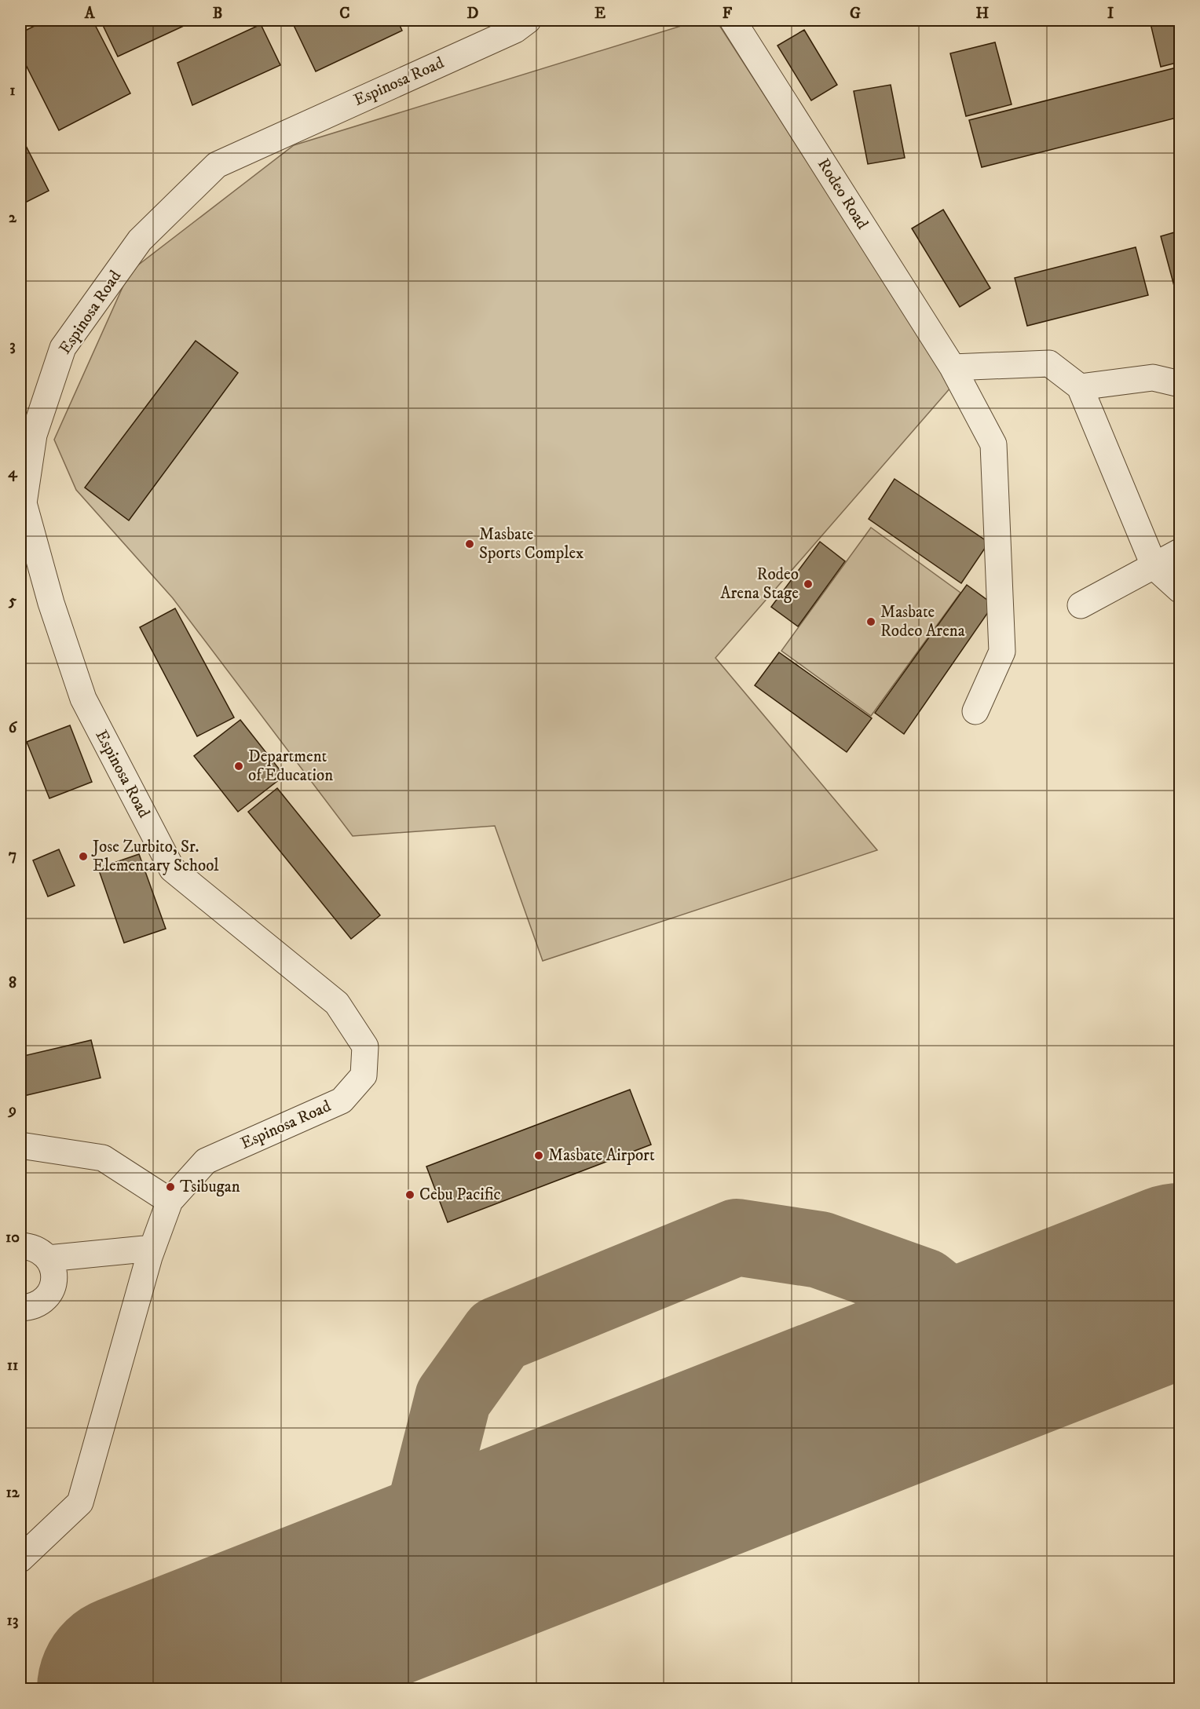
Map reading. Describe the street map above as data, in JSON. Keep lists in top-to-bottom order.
{
  "streets": {
    "street": ["Espinosa Road", "Rodeo Road"]
  },
  "places": [
    "Masbate Sports Complex",
    "Rodeo Arena Stage",
    "Masbate Rodeo Arena",
    "Department of Education",
    "Jose Zurbito, Sr. Elementary School",
    "Masbate Airport",
    "Tsibugan",
    "Cebu Pacific"
  ],
  "grid": {
    "columns": [
      "A",
      "B",
      "C",
      "D",
      "E",
      "F",
      "G",
      "H",
      "I"
    ],
    "rows": [
      "1",
      "2",
      "3",
      "4",
      "5",
      "6",
      "7",
      "8",
      "9",
      "10",
      "11",
      "12",
      "13"
    ]
  }
}
